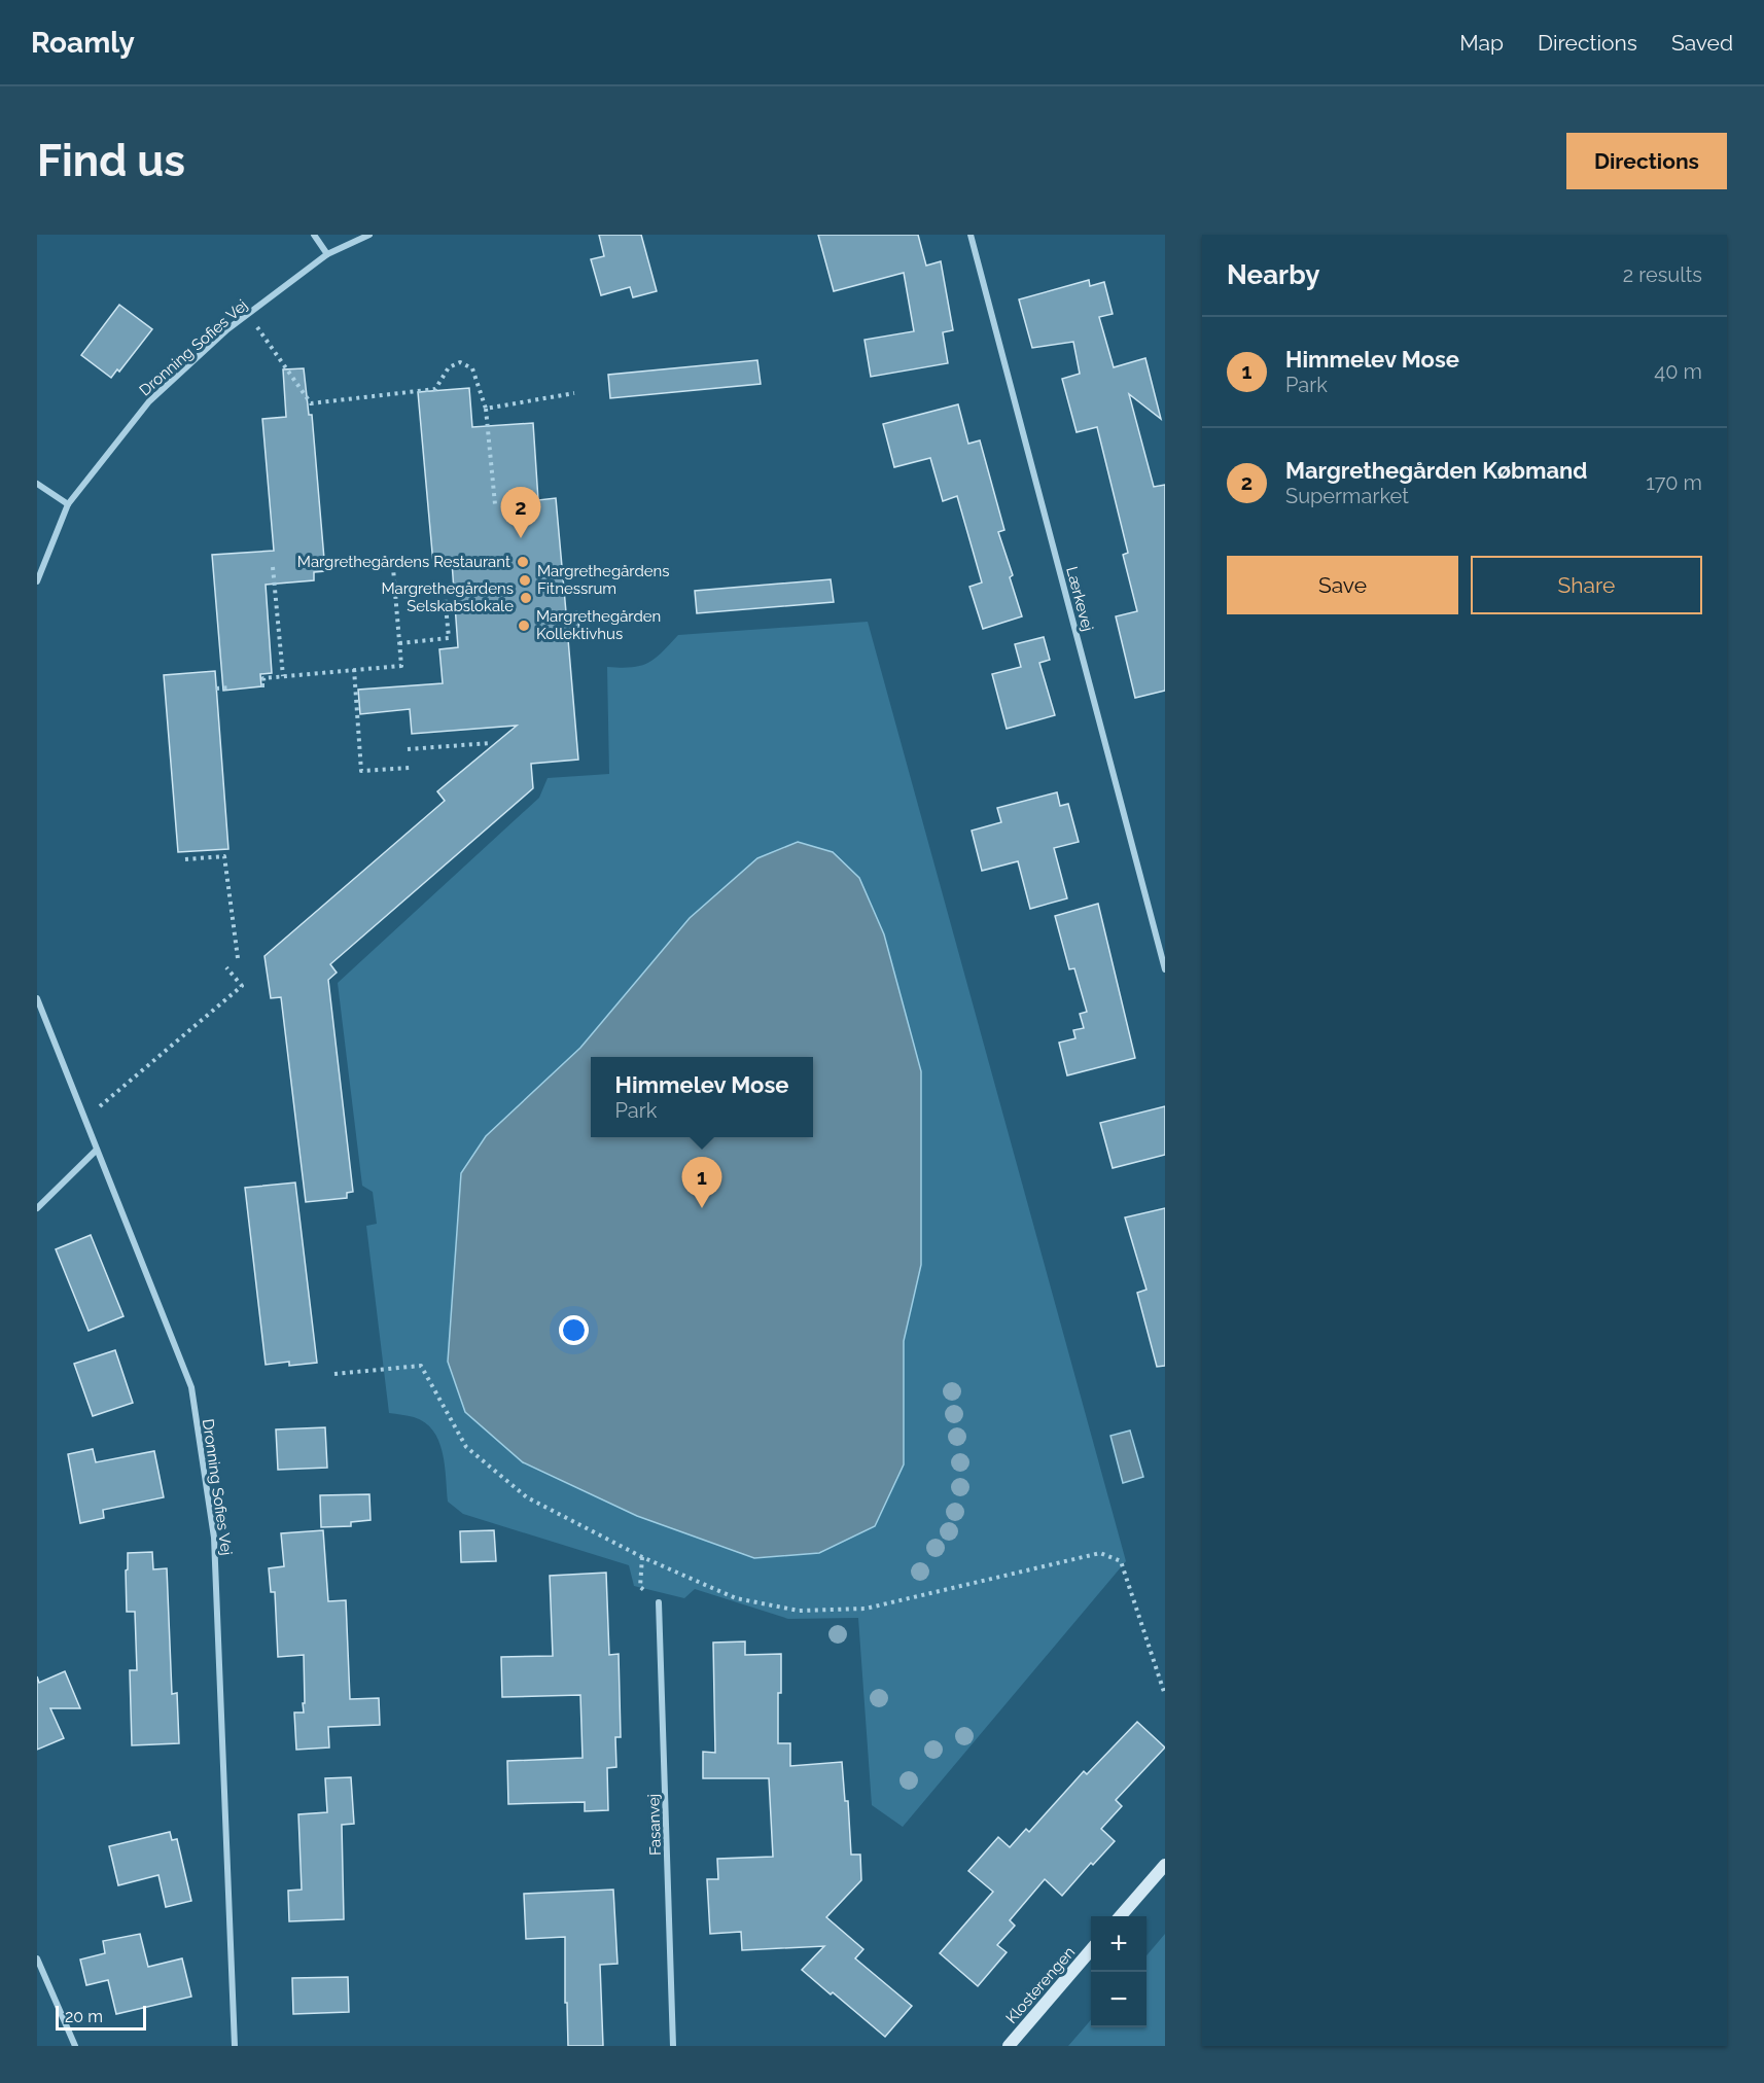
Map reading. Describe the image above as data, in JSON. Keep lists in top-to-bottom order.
{
  "streets": {
    "street": [
      "Dronning Sofies Vej",
      "Lærkevej",
      "Fasanvej",
      "Klosterengen"
    ]
  },
  "places": [
    "Margrethegårdens Restaurant",
    "Margrethegårdens Fitnessrum",
    "Margrethegårdens Selskabslokale",
    "Margrethegården Kollektivhus"
  ],
  "scale_bar": "20 m",
  "page": {
    "header": "Roamly",
    "nav": ["Map", "Directions", "Saved"],
    "buttons": [
      "Directions",
      ["Save", "Share"]
    ],
    "title": "Find us",
    "heading": ["Nearby", "2 results"],
    "list": [
      {
        "mark": "1",
        "name": "Himmelev Mose",
        "note": "Park",
        "value": "40 m"
      },
      {
        "mark": "2",
        "name": "Margrethegården Købmand",
        "note": "Supermarket",
        "value": "170 m"
      }
    ],
    "pins": ["2", "1"],
    "popup": ["Himmelev Mose", "Park"],
    "map_buttons": ["+", "−"],
    "scale": "20 m"
  }
}
